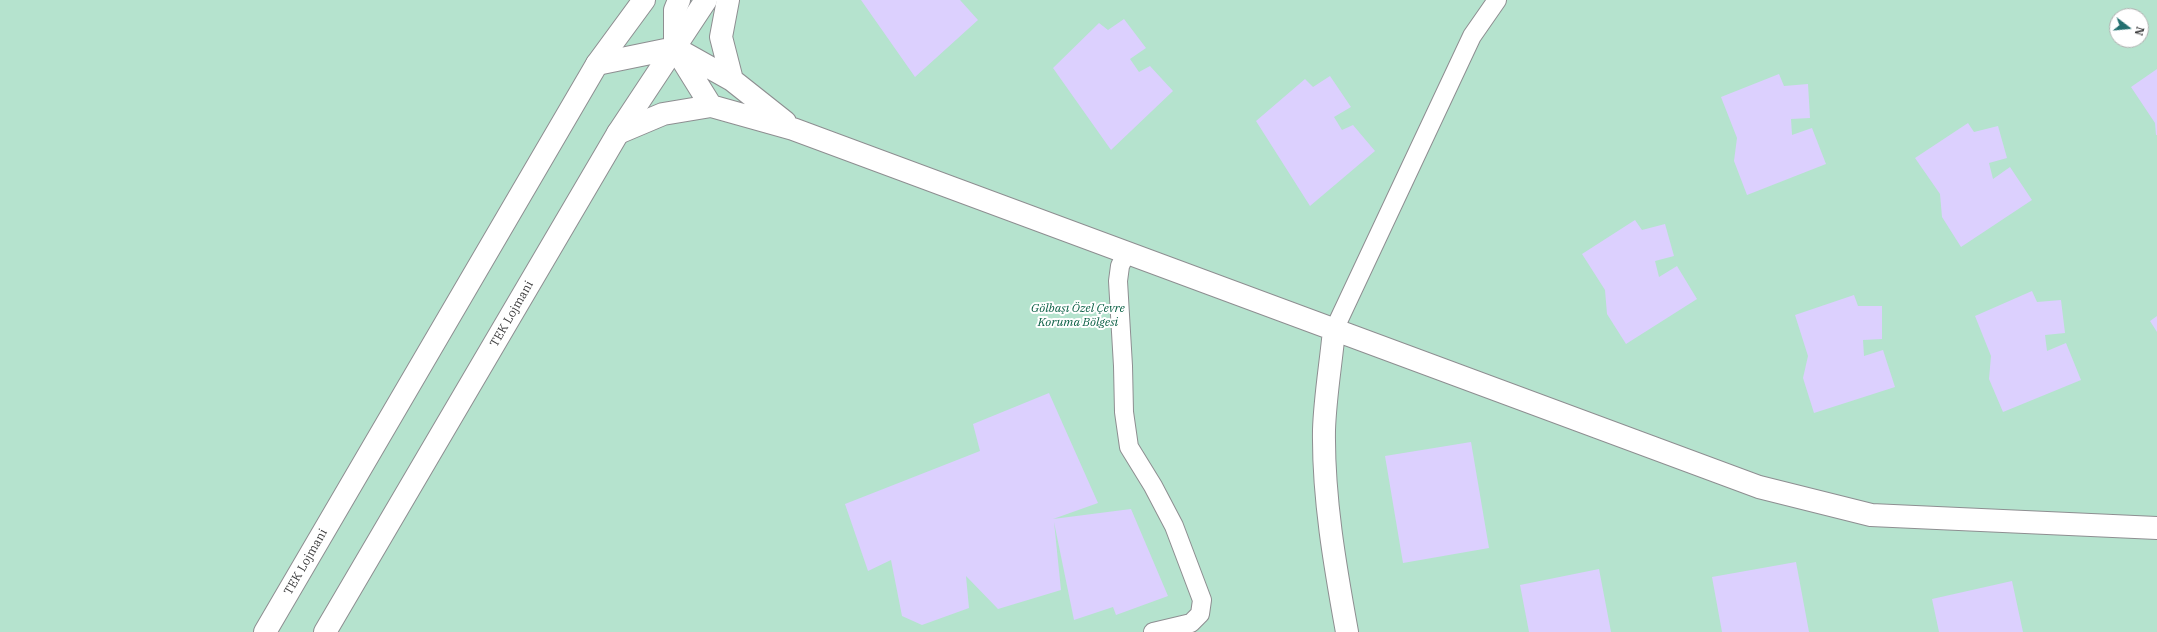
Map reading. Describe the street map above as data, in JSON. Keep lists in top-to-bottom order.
{
  "streets": {
    "street": ["TEK Lojmani"]
  },
  "parks": ["Gölbaşı Özel Çevre Koruma Bölgesi"],
  "north": "right"
}
